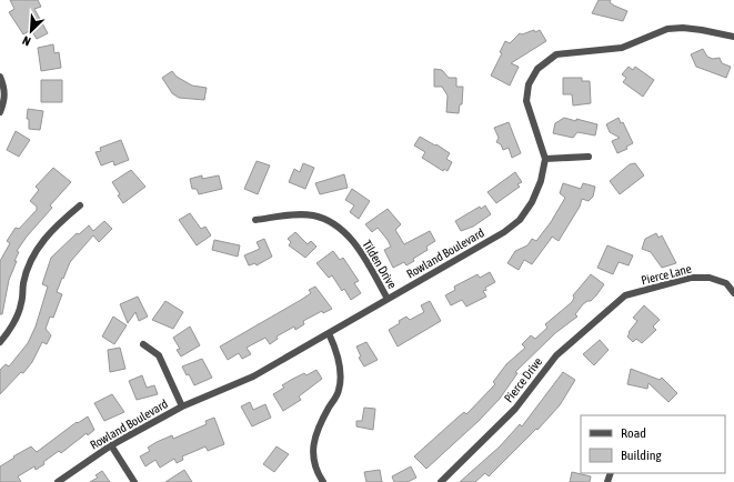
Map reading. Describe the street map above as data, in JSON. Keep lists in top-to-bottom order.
{
  "streets": {
    "street": [
      "Rowland Boulevard",
      "Tilden Drive",
      "Pierce Lane",
      "Pierce Drive"
    ]
  },
  "crossings": [
    ["Rowland Boulevard", "Tilden Drive"],
    ["Pierce Lane", "Pierce Drive"]
  ],
  "legend": ["Road", "Building"],
  "north": "bottom left"
}
